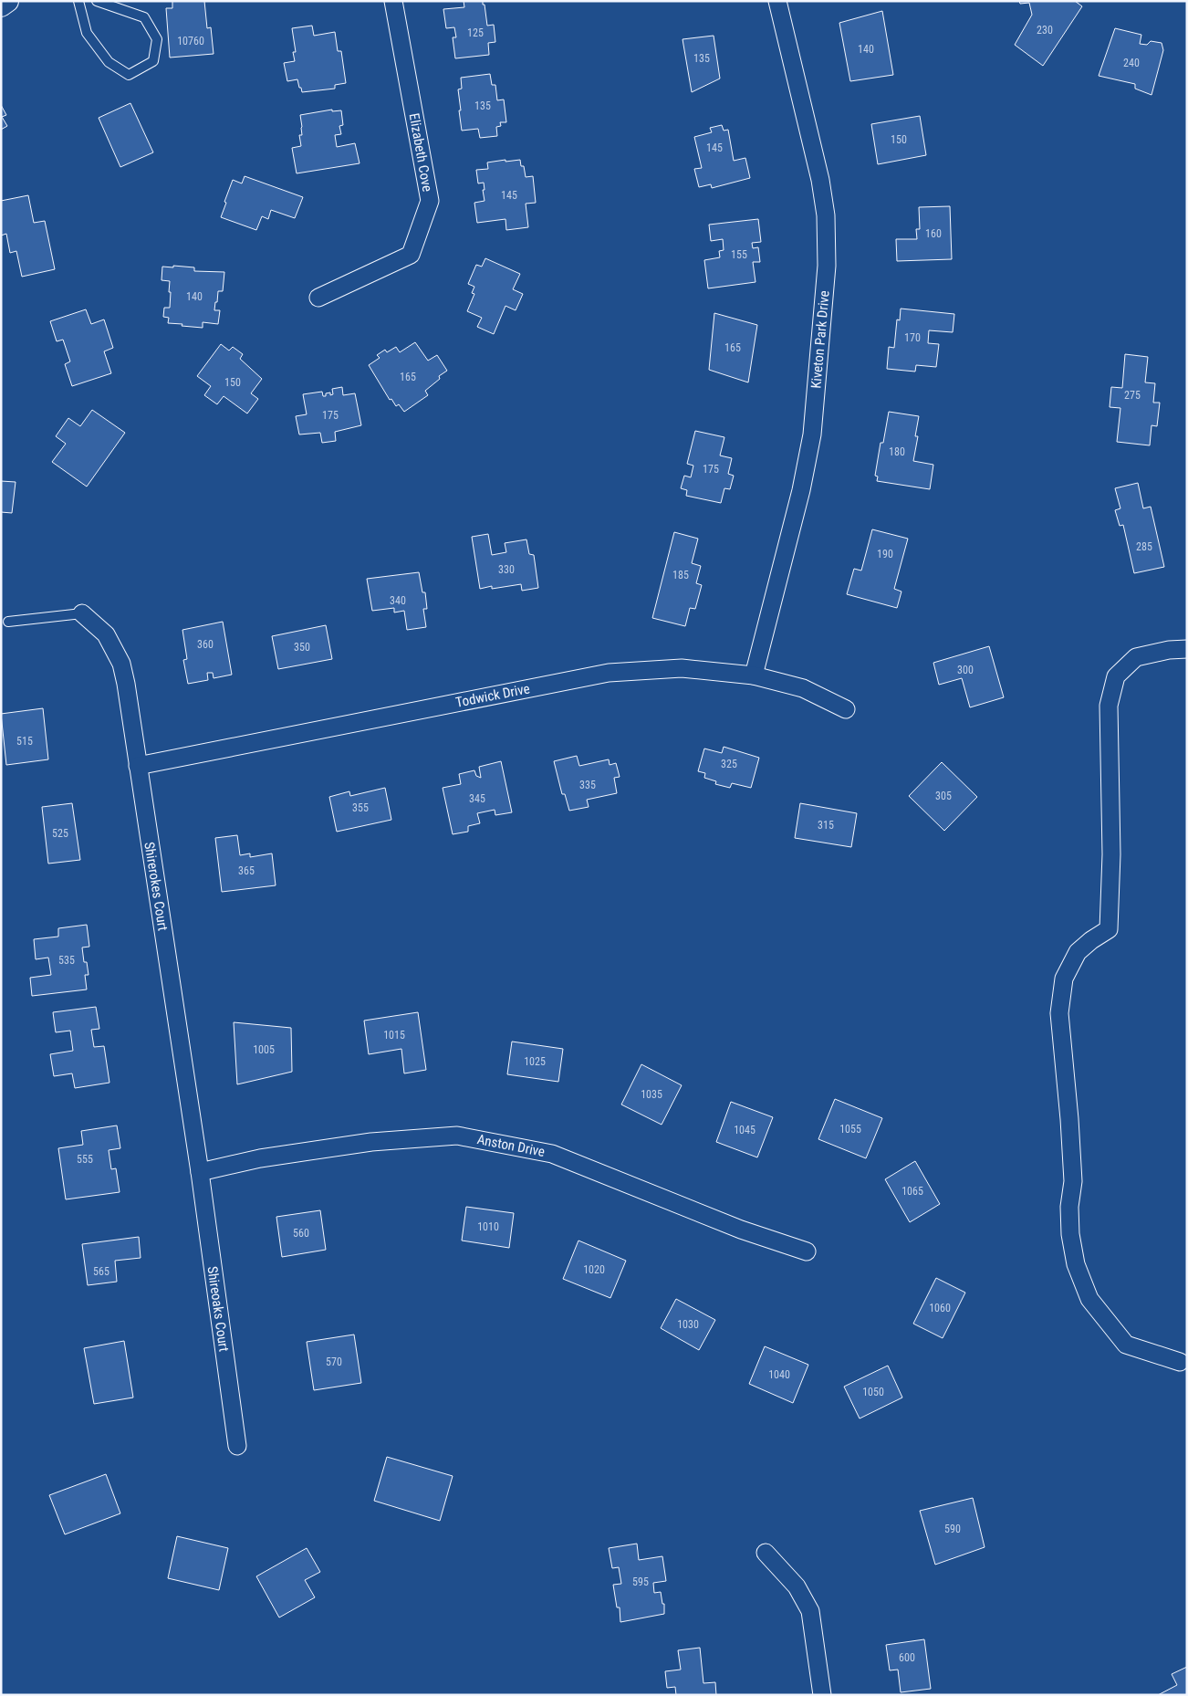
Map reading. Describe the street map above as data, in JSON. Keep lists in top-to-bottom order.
{
  "streets": {
    "street": [
      "Elizabeth Cove",
      "Kiveton Park Drive",
      "Todwick Drive",
      "Shirerokes Court",
      "Anston Drive",
      "Shireoaks Court"
    ]
  },
  "crossings": [
    ["Kiveton Park Drive", "Todwick Drive"],
    ["Todwick Drive", "Shirerokes Court"],
    ["Shirerokes Court", "Anston Drive"],
    ["Shirerokes Court", "Shireoaks Court"],
    ["Anston Drive", "Shireoaks Court"]
  ],
  "house_numbers": [
    "230",
    "125",
    "10760",
    "140",
    "135",
    "240",
    "135",
    "150",
    "145",
    "145",
    "160",
    "155",
    "140",
    "170",
    "165",
    "165",
    "150",
    "275",
    "175",
    "180",
    "175",
    "285",
    "190",
    "330",
    "185",
    "340",
    "360",
    "350",
    "300",
    "515",
    "325",
    "335",
    "305",
    "345",
    "355",
    "315",
    "525",
    "365",
    "535",
    "1015",
    "1005",
    "1025",
    "1035",
    "1055",
    "1045",
    "555",
    "1065",
    "1010",
    "560",
    "1020",
    "565",
    "1060",
    "1030",
    "570",
    "1040",
    "1050",
    "590",
    "595",
    "600"
  ]
}
